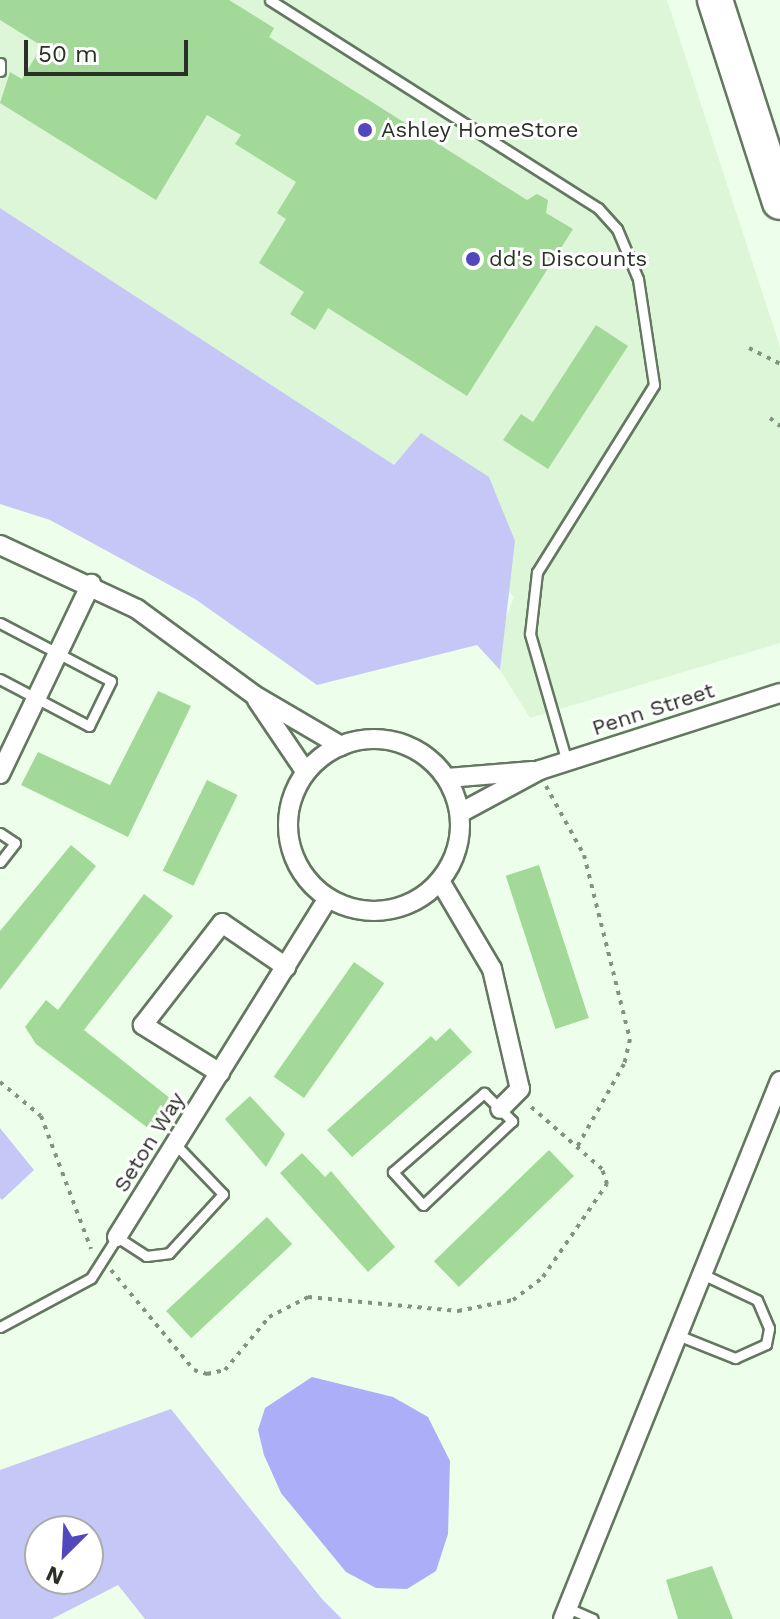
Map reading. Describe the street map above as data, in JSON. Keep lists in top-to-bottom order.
{
  "streets": {
    "street": ["Penn Street", "Seton Way"]
  },
  "crossings": [
    ["Penn Street", "Seton Way"]
  ],
  "places": ["Ashley HomeStore", "dd's Discounts"],
  "scale_bar": "50 m",
  "north": "bottom left"
}
